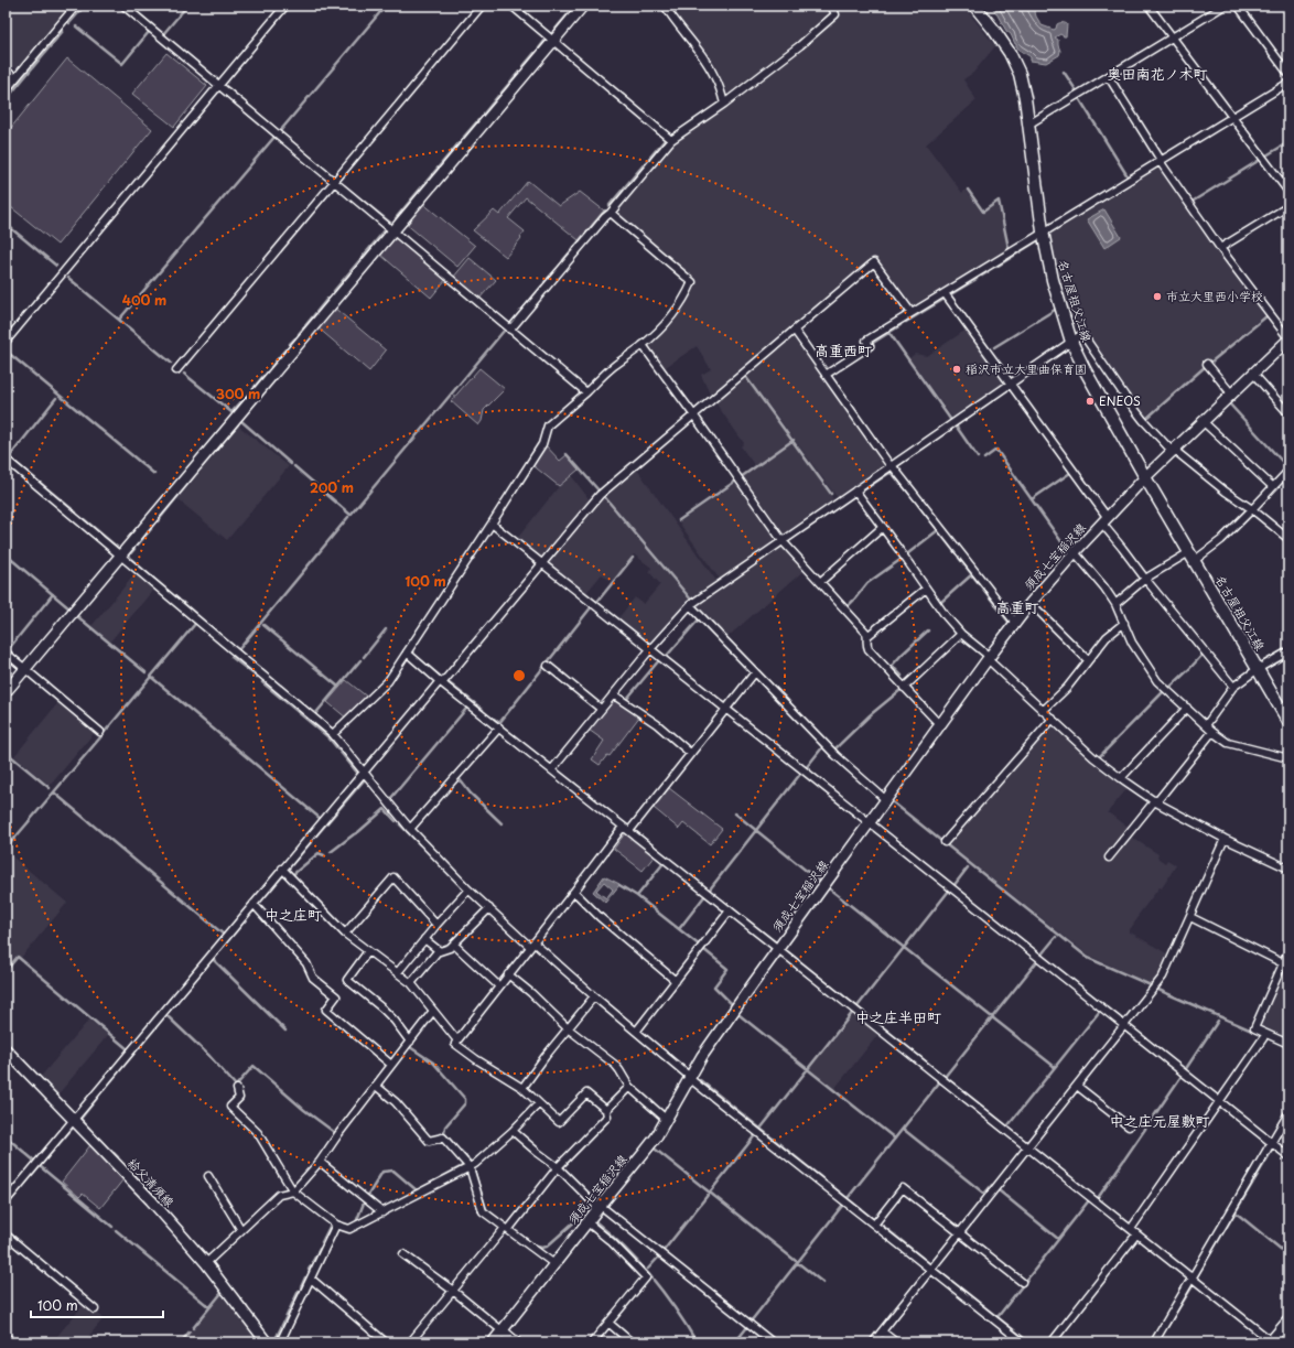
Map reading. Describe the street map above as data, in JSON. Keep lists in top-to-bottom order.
{
  "streets": {
    "main road": ["名古屋祖父江線", "須成七宝稲沢線", "給父清須線"]
  },
  "crossings": [
    ["名古屋祖父江線", "須成七宝稲沢線"]
  ],
  "districts": [
    "奥田南花ノ木町",
    "高重西町",
    "高重町",
    "中之庄町",
    "中之庄半田町",
    "中之庄元屋敷町"
  ],
  "places": ["市立大里西小学校", "稲沢市立大里曲保育園", "ENEOS"],
  "scale_bar": "100 m",
  "rings": [
    "400 m",
    "300 m",
    "200 m",
    "100 m"
  ]
}
